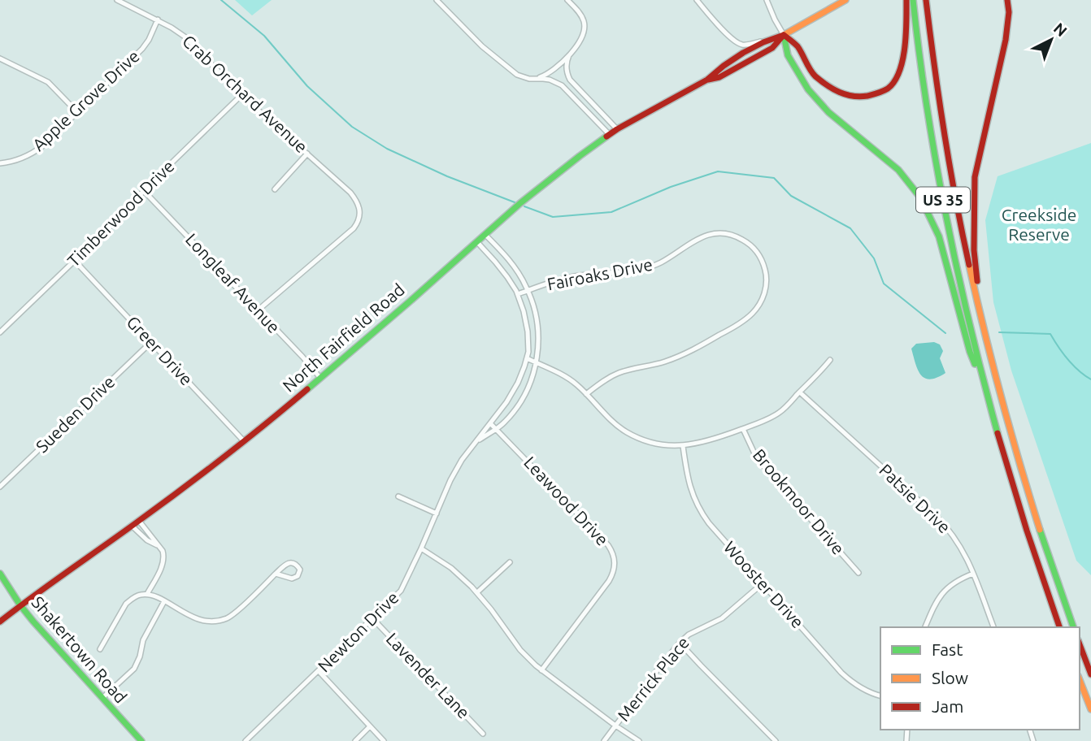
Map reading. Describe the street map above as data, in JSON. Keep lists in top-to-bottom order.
{
  "streets": {
    "main road": ["US 35", "North Fairfield Road", "Shakertown Road"],
    "street": [
      "Crab Orchard Avenue",
      "Apple Grove Drive",
      "Timberwood Drive",
      "Fairoaks Drive",
      "Longleaf Avenue",
      "Greer Drive",
      "Sueden Drive",
      "Patsie Drive",
      "Leawood Drive",
      "Brookmoor Drive",
      "Wooster Drive",
      "Newton Drive",
      "Lavender Lane",
      "Merrick Place"
    ]
  },
  "crossings": [
    ["Crab Orchard Avenue", "Apple Grove Drive"],
    ["Crab Orchard Avenue", "Timberwood Drive"],
    ["Crab Orchard Avenue", "Longleaf Avenue"],
    ["Timberwood Drive", "Longleaf Avenue"],
    ["Timberwood Drive", "Greer Drive"],
    ["Fairoaks Drive", "Newton Drive"],
    ["Longleaf Avenue", "North Fairfield Road"],
    ["North Fairfield Road", "Greer Drive"],
    ["North Fairfield Road", "Newton Drive"],
    ["North Fairfield Road", "Shakertown Road"],
    ["Greer Drive", "Sueden Drive"],
    ["Leawood Drive", "Newton Drive"],
    ["Wooster Drive", "Merrick Place"],
    ["Newton Drive", "Lavender Lane"]
  ],
  "parks": ["Creekside Reserve"],
  "legend": ["Fast", "Slow", "Jam"],
  "north": "top right"
}
